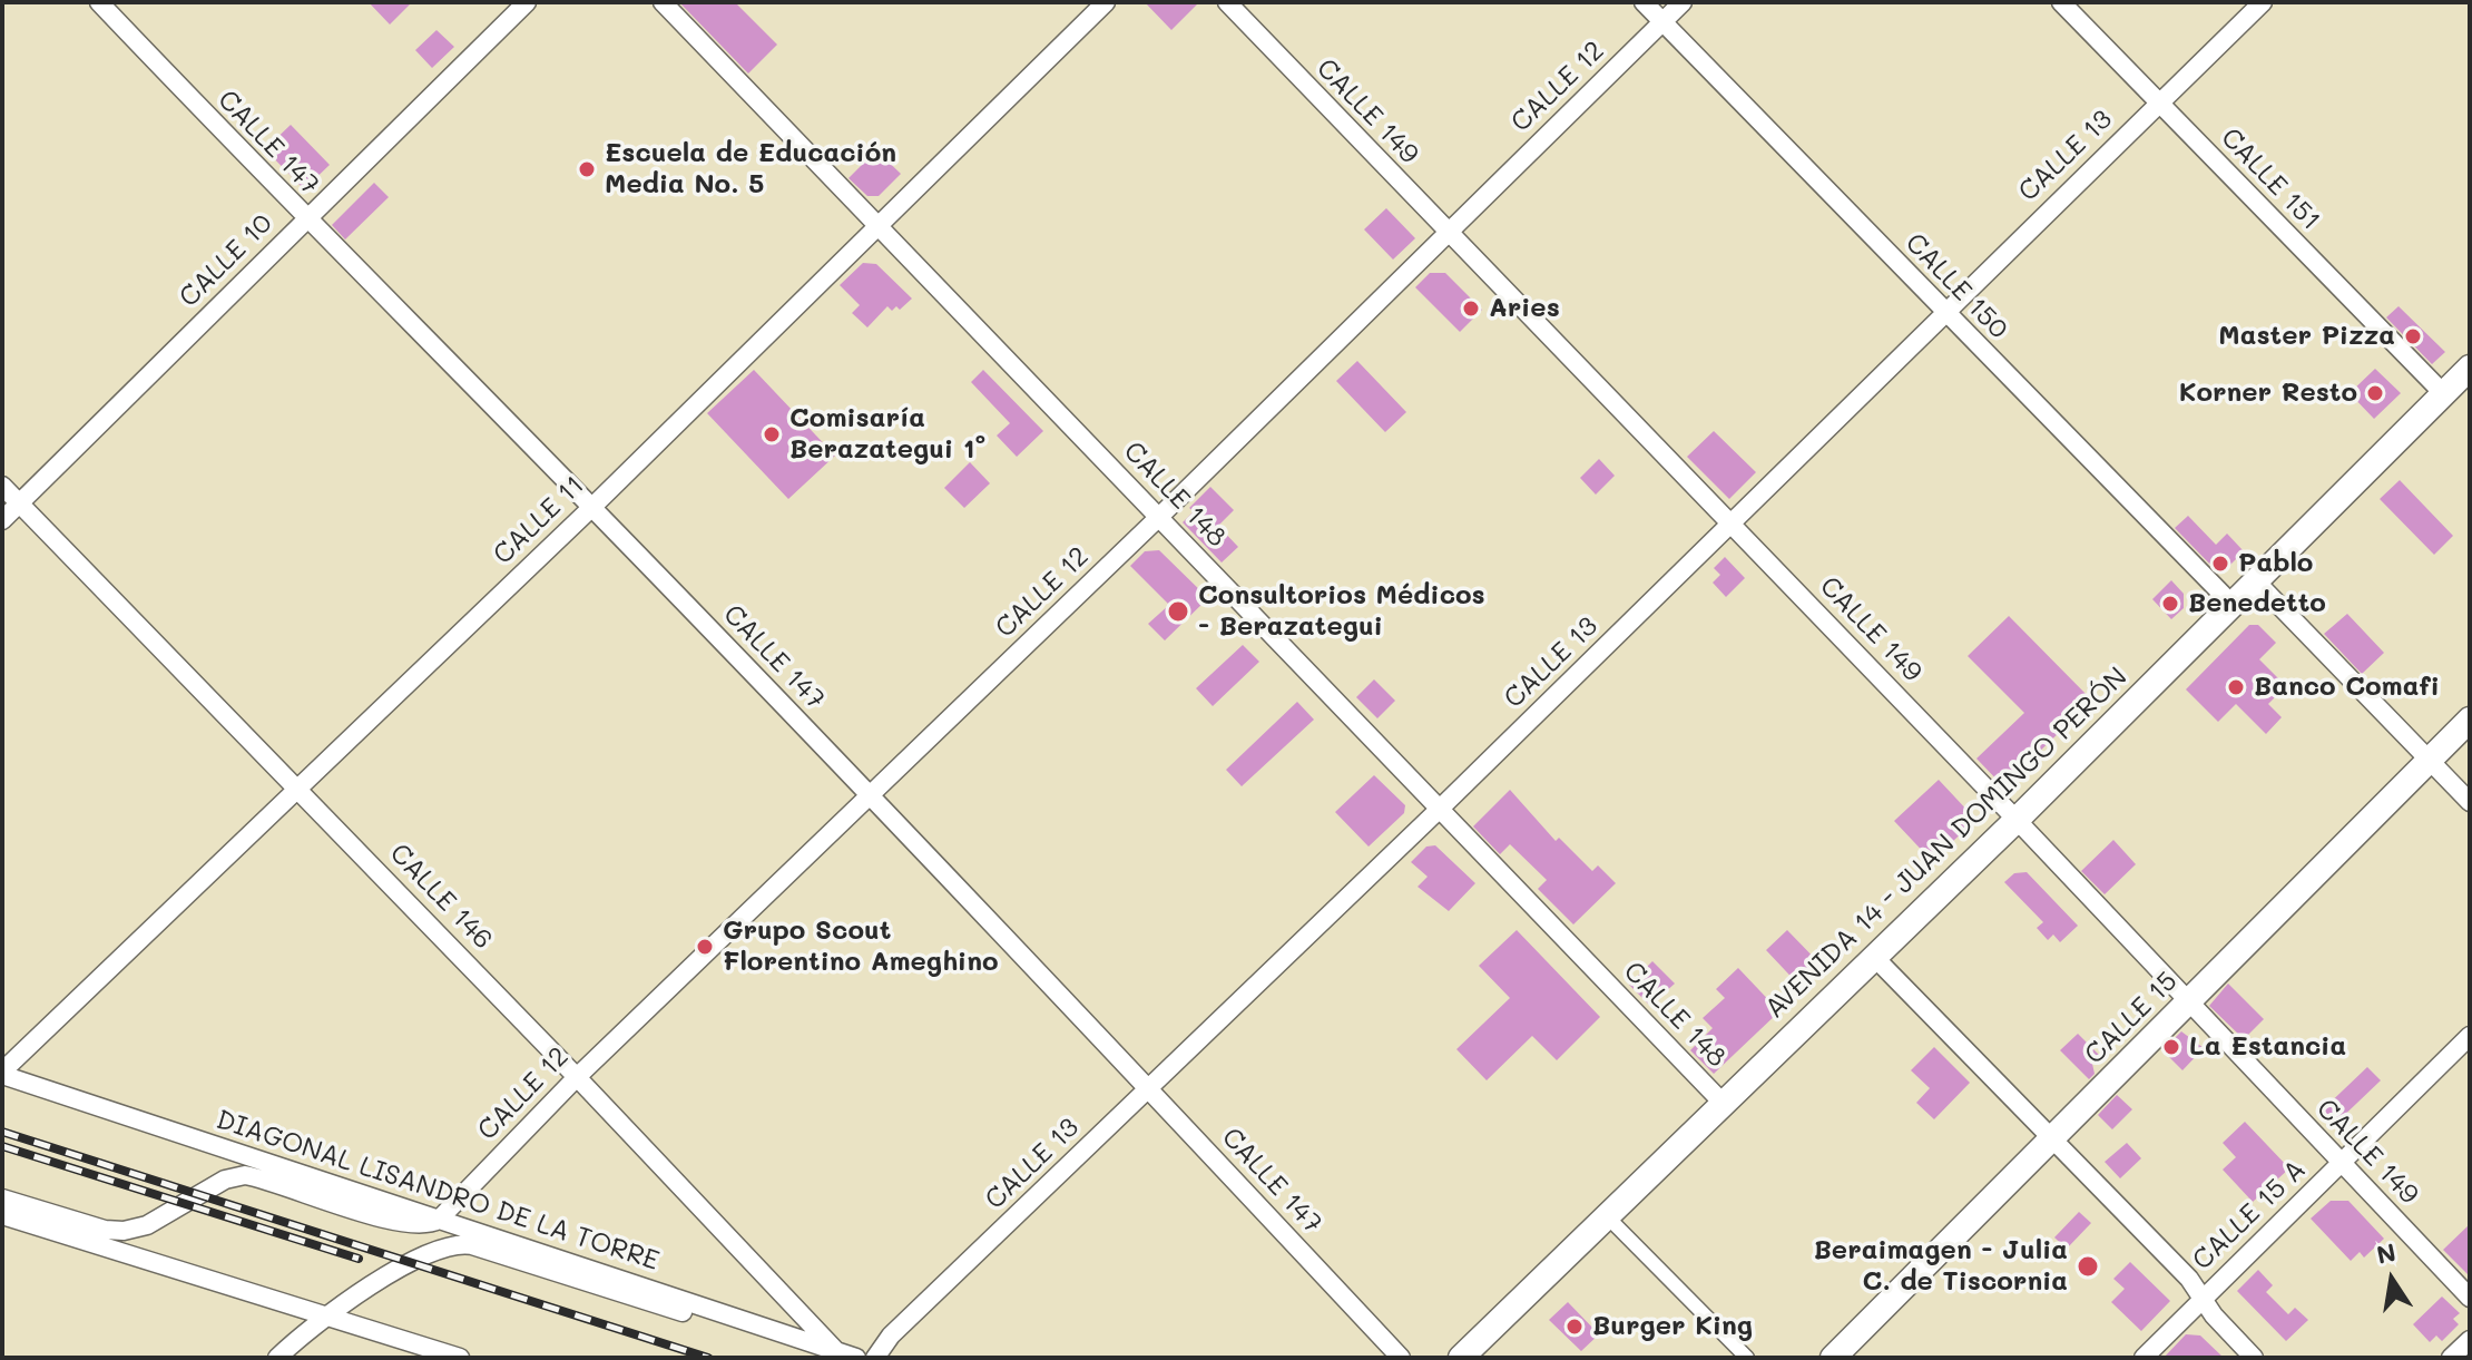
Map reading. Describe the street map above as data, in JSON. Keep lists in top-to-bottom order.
{
  "streets": {
    "main road": ["AVENIDA 14 - JUAN DOMINGO PERÓN", "CALLE 15"],
    "street": [
      "CALLE 12",
      "CALLE 149",
      "CALLE 147",
      "CALLE 13",
      "CALLE 151",
      "CALLE 10",
      "CALLE 150",
      "CALLE 148",
      "CALLE 11",
      "CALLE 146",
      "DIAGONAL LISANDRO DE LA TORRE",
      "CALLE 15 A"
    ]
  },
  "crossings": [
    ["CALLE 12", "CALLE 149"],
    ["CALLE 12", "CALLE 147"],
    ["CALLE 12", "CALLE 150"],
    ["CALLE 12", "CALLE 148"],
    ["CALLE 12", "CALLE 146"],
    ["CALLE 12", "DIAGONAL LISANDRO DE LA TORRE"],
    ["CALLE 149", "CALLE 13"],
    ["CALLE 149", "AVENIDA 14 - JUAN DOMINGO PERÓN"],
    ["CALLE 149", "CALLE 15"],
    ["CALLE 149", "CALLE 15 A"],
    ["CALLE 147", "CALLE 13"],
    ["CALLE 147", "CALLE 10"],
    ["CALLE 147", "CALLE 11"],
    ["CALLE 13", "CALLE 151"],
    ["CALLE 13", "CALLE 150"],
    ["CALLE 13", "CALLE 148"],
    ["CALLE 151", "AVENIDA 14 - JUAN DOMINGO PERÓN"],
    ["CALLE 10", "CALLE 146"],
    ["CALLE 150", "AVENIDA 14 - JUAN DOMINGO PERÓN"],
    ["CALLE 148", "CALLE 11"],
    ["CALLE 148", "AVENIDA 14 - JUAN DOMINGO PERÓN"],
    ["CALLE 11", "CALLE 146"],
    ["CALLE 11", "DIAGONAL LISANDRO DE LA TORRE"],
    ["CALLE 146", "DIAGONAL LISANDRO DE LA TORRE"]
  ],
  "places": [
    "Escuela de Educación Media No. 5",
    "Aries",
    "Master Pizza",
    "Korner Resto",
    "Comisaría Berazategui 1°",
    "Pablo",
    "Benedetto",
    "Consultorios Médicos - Berazategui",
    "Banco Comafi",
    "Grupo Scout Florentino Ameghino",
    "La Estancia",
    "Beraimagen - Julia C. de Tiscornia",
    "Burger King"
  ],
  "north": "top"
}
